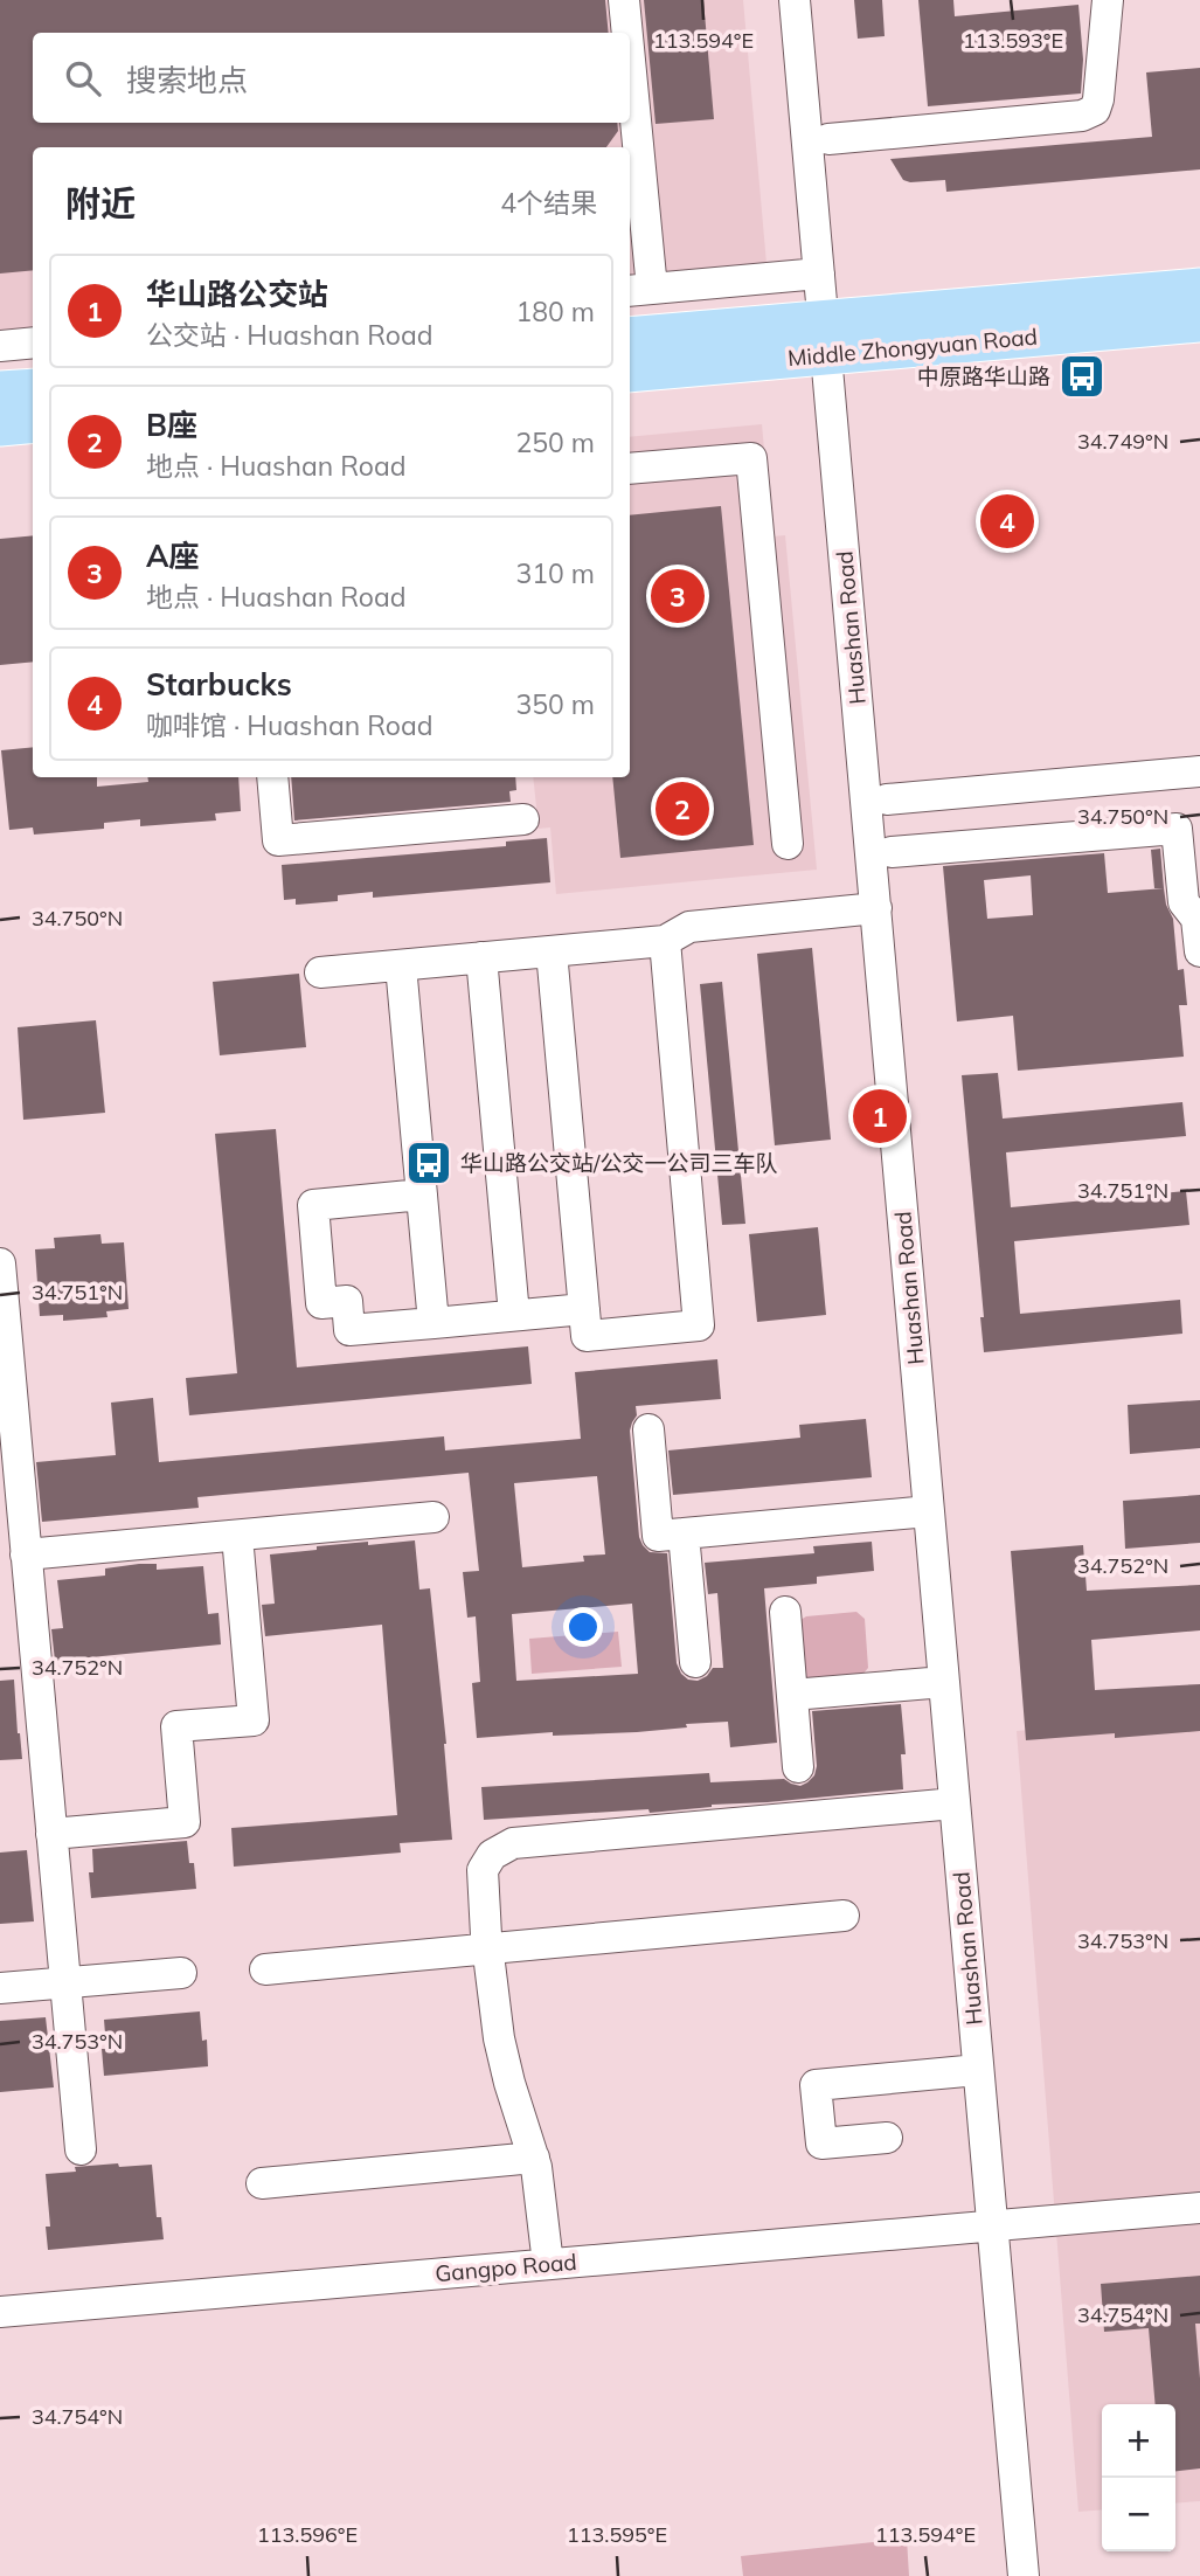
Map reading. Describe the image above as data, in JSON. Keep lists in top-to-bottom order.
{
  "streets": {
    "main road": ["Middle Zhongyuan Road"],
    "street": ["Huashan Road", "Gangpo Road"]
  },
  "crossings": [
    ["Middle Zhongyuan Road", "Huashan Road"],
    ["Huashan Road", "Gangpo Road"]
  ],
  "places": {
    "bus stop": ["中原路华山路", "华山路公交站/公交一公司三车队"]
  },
  "page": {
    "search": "搜索地点",
    "heading": ["附近", "4个结果"],
    "list": [
      {
        "mark": "1",
        "name": "华山路公交站",
        "note": "公交站 · Huashan Road",
        "value": "180 m"
      },
      {
        "mark": "2",
        "name": "B座",
        "note": "地点 · Huashan Road",
        "value": "250 m"
      },
      {
        "mark": "3",
        "name": "A座",
        "note": "地点 · Huashan Road",
        "value": "310 m"
      },
      {
        "mark": "4",
        "name": "Starbucks",
        "note": "咖啡馆 · Huashan Road",
        "value": "350 m"
      }
    ],
    "pins": [
      "4",
      "3",
      "2",
      "1"
    ],
    "map_buttons": ["+", "−"]
  },
  "coordinates": [
    "113.594°E",
    "113.593°E",
    "34.749°N",
    "34.750°N",
    "34.751°N",
    "34.752°N",
    "34.753°N",
    "34.754°N",
    "113.596°E",
    "113.595°E"
  ]
}
